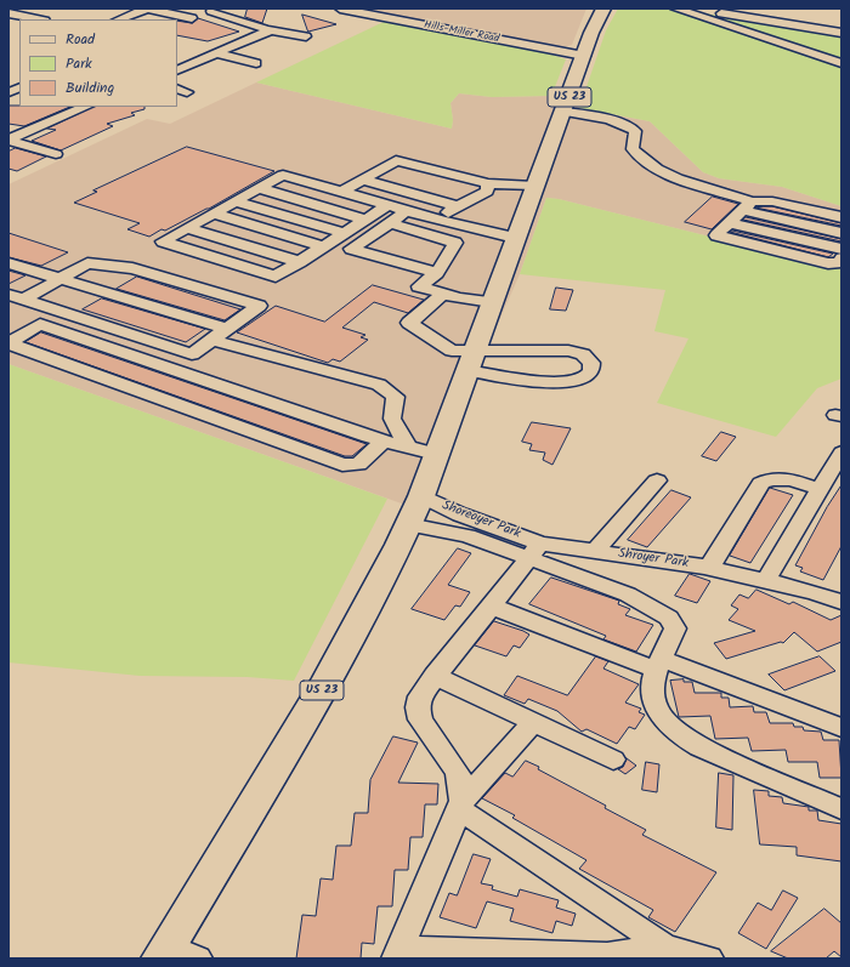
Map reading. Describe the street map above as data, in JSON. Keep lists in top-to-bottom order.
{
  "streets": {
    "highway": ["US 23"],
    "street": ["Hills-Miller Road", "Shoreoyer Park", "Shroyer Park"]
  },
  "crossings": [
    ["Hills-Miller Road", "US 23"],
    ["US 23", "Shoreoyer Park"],
    ["Shoreoyer Park", "Shroyer Park"]
  ],
  "legend": ["Road", "Park", "Building"]
}
